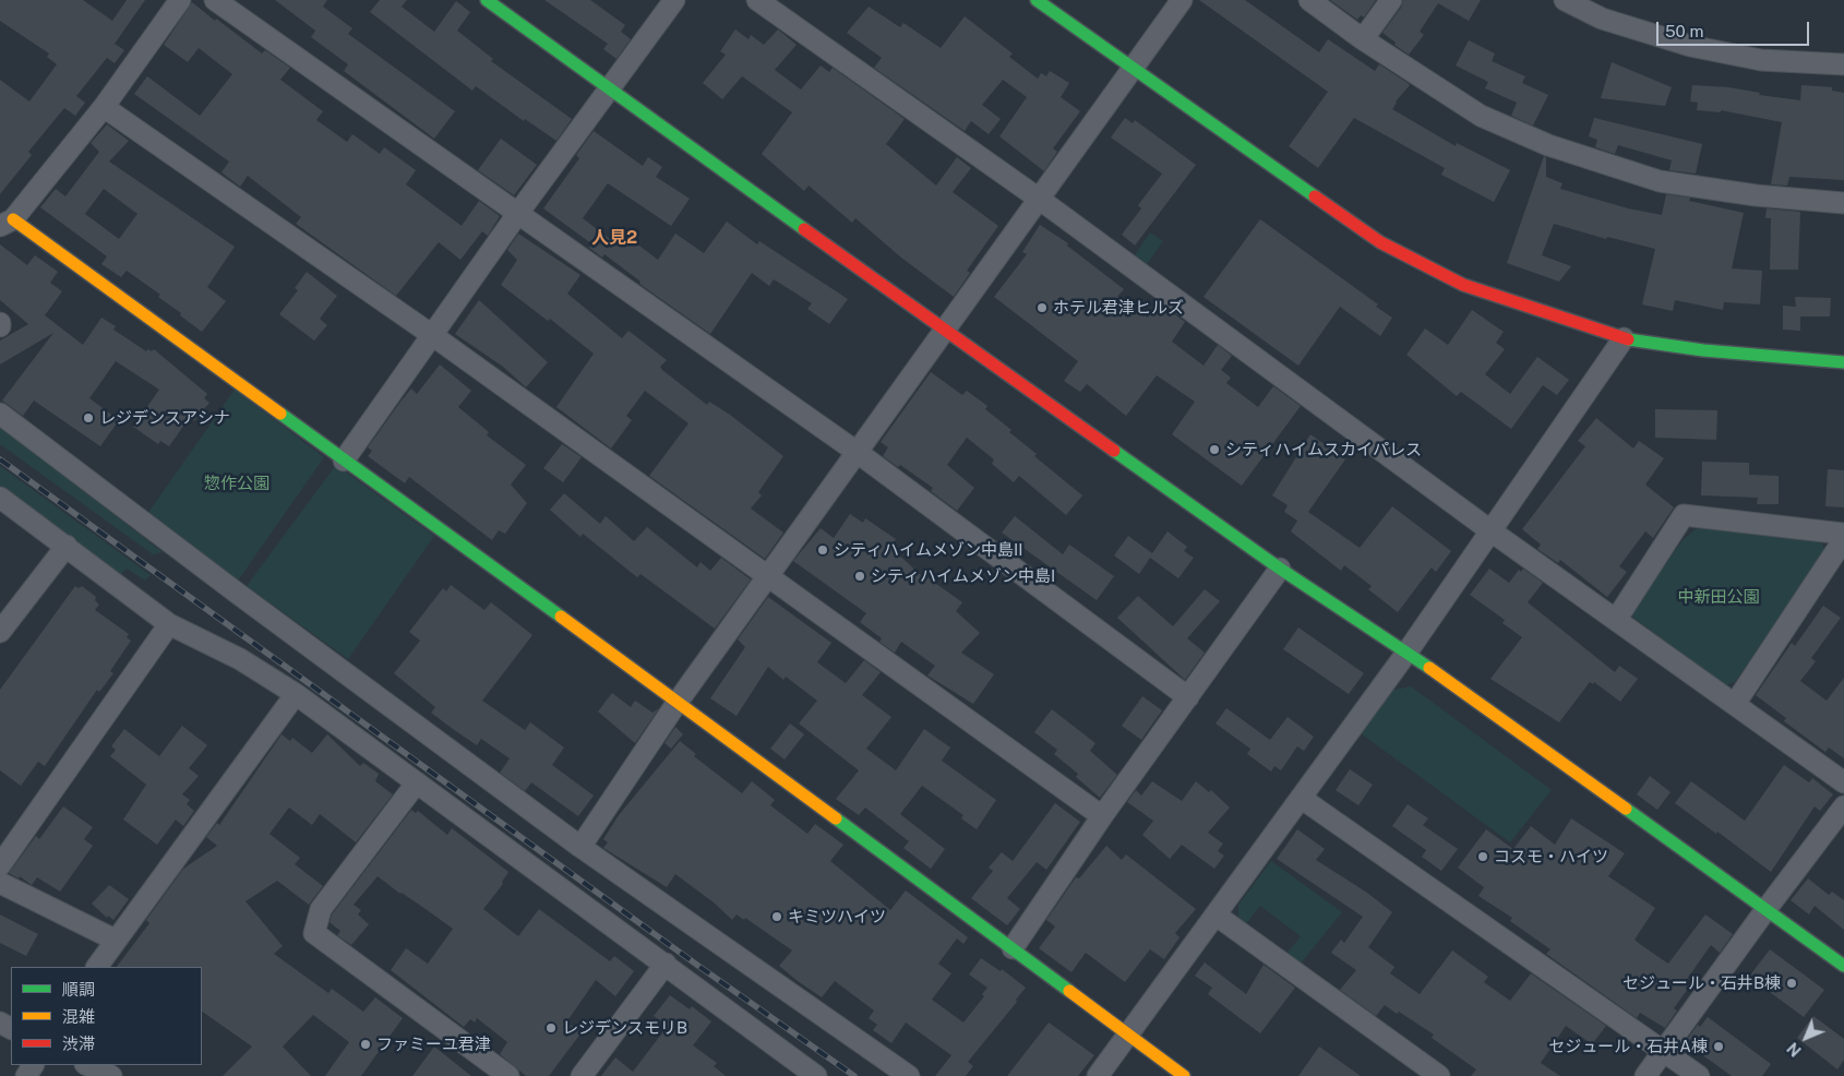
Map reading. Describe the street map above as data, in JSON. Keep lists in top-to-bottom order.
{
  "districts": ["人見2"],
  "parks": ["惣作公園", "中新田公園"],
  "places": [
    "ホテル君津ヒルズ",
    "レジデンスアシナ",
    "シティハイムスカイパレス",
    "シティハイムメゾン中島II",
    "シティハイムメゾン中島I",
    "コスモ・ハイツ",
    "キミツハイツ",
    "セジュール・石井B棟",
    "レジデンスモリB",
    "ファミーユ君津",
    "セジュール・石井A棟"
  ],
  "legend": ["順調", "混雑", "渋滞"],
  "scale_bar": "50 m",
  "north": "bottom left"
}
